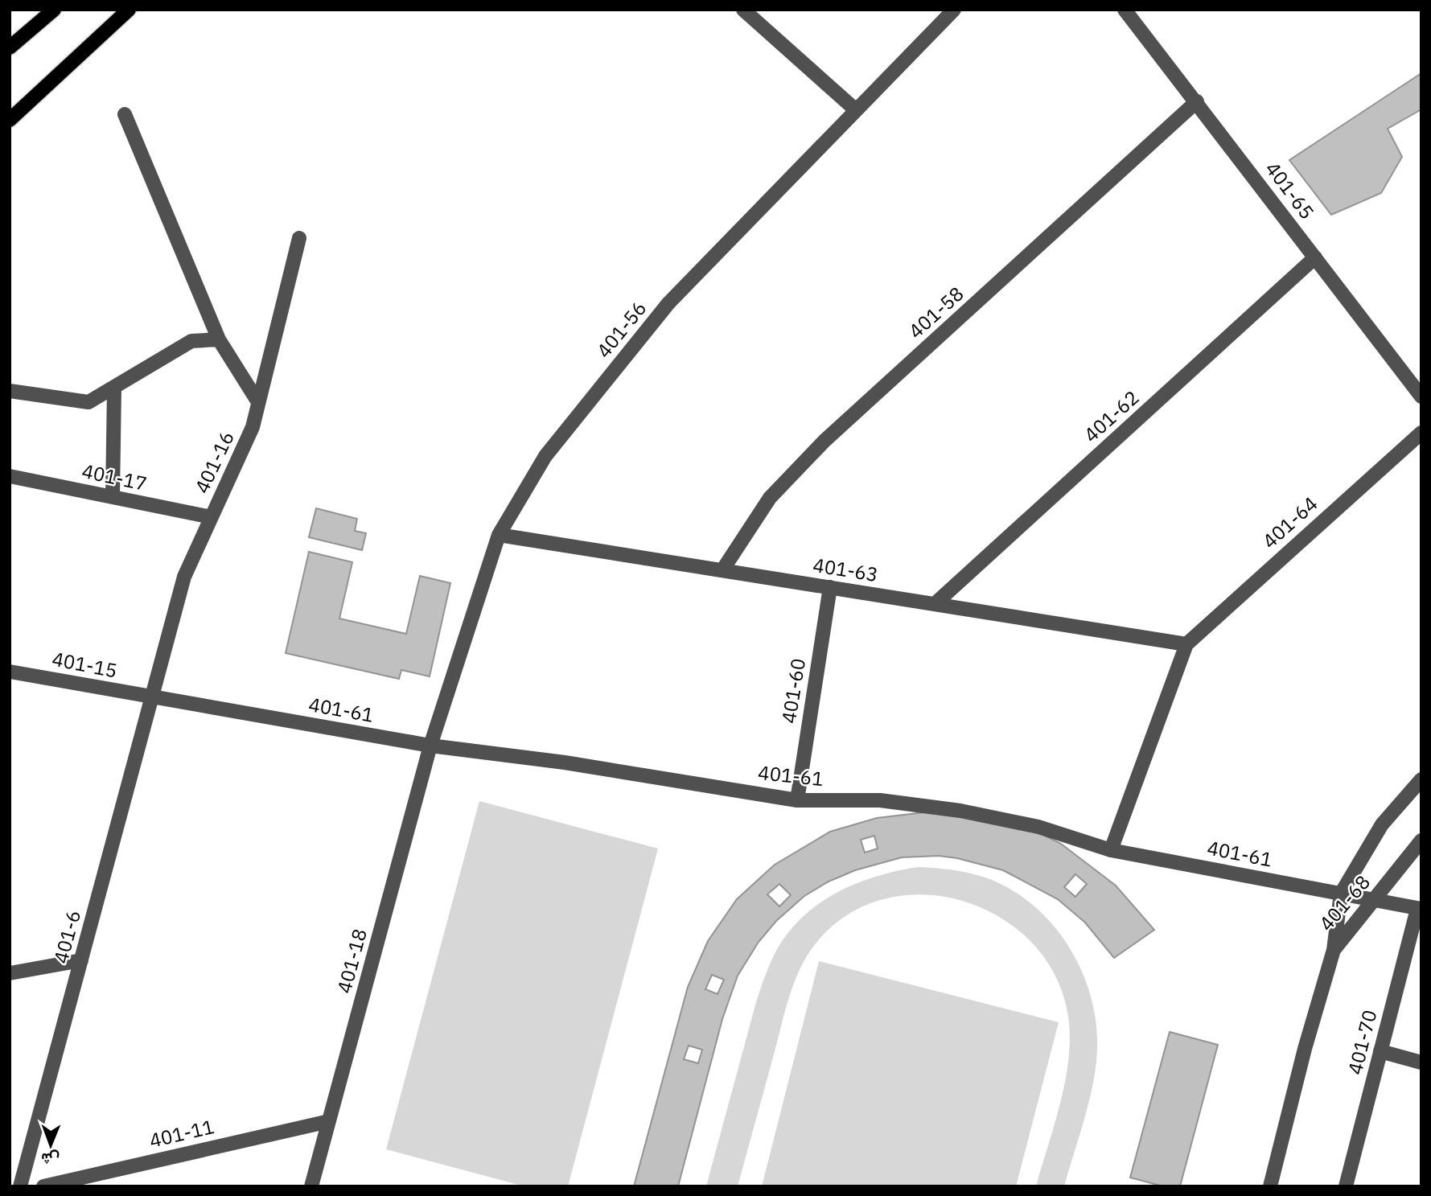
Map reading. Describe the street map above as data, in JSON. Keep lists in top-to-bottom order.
{
  "streets": {
    "street": [
      "401-65",
      "401-58",
      "401-56",
      "401-62",
      "401-16",
      "401-17",
      "401-64",
      "401-63",
      "401-15",
      "401-60",
      "401-61",
      "401-68",
      "401-6",
      "401-18",
      "401-70",
      "401-11"
    ]
  },
  "crossings": [
    ["401-65", "401-58"],
    ["401-65", "401-62"],
    ["401-58", "401-63"],
    ["401-56", "401-63"],
    ["401-56", "401-61"],
    ["401-56", "401-18"],
    ["401-62", "401-63"],
    ["401-16", "401-17"],
    ["401-16", "401-15"],
    ["401-16", "401-61"],
    ["401-16", "401-6"],
    ["401-64", "401-63"],
    ["401-63", "401-60"],
    ["401-15", "401-61"],
    ["401-15", "401-6"],
    ["401-60", "401-61"],
    ["401-61", "401-68"],
    ["401-61", "401-6"],
    ["401-61", "401-18"],
    ["401-61", "401-70"],
    ["401-18", "401-11"]
  ],
  "north": "bottom"
}
